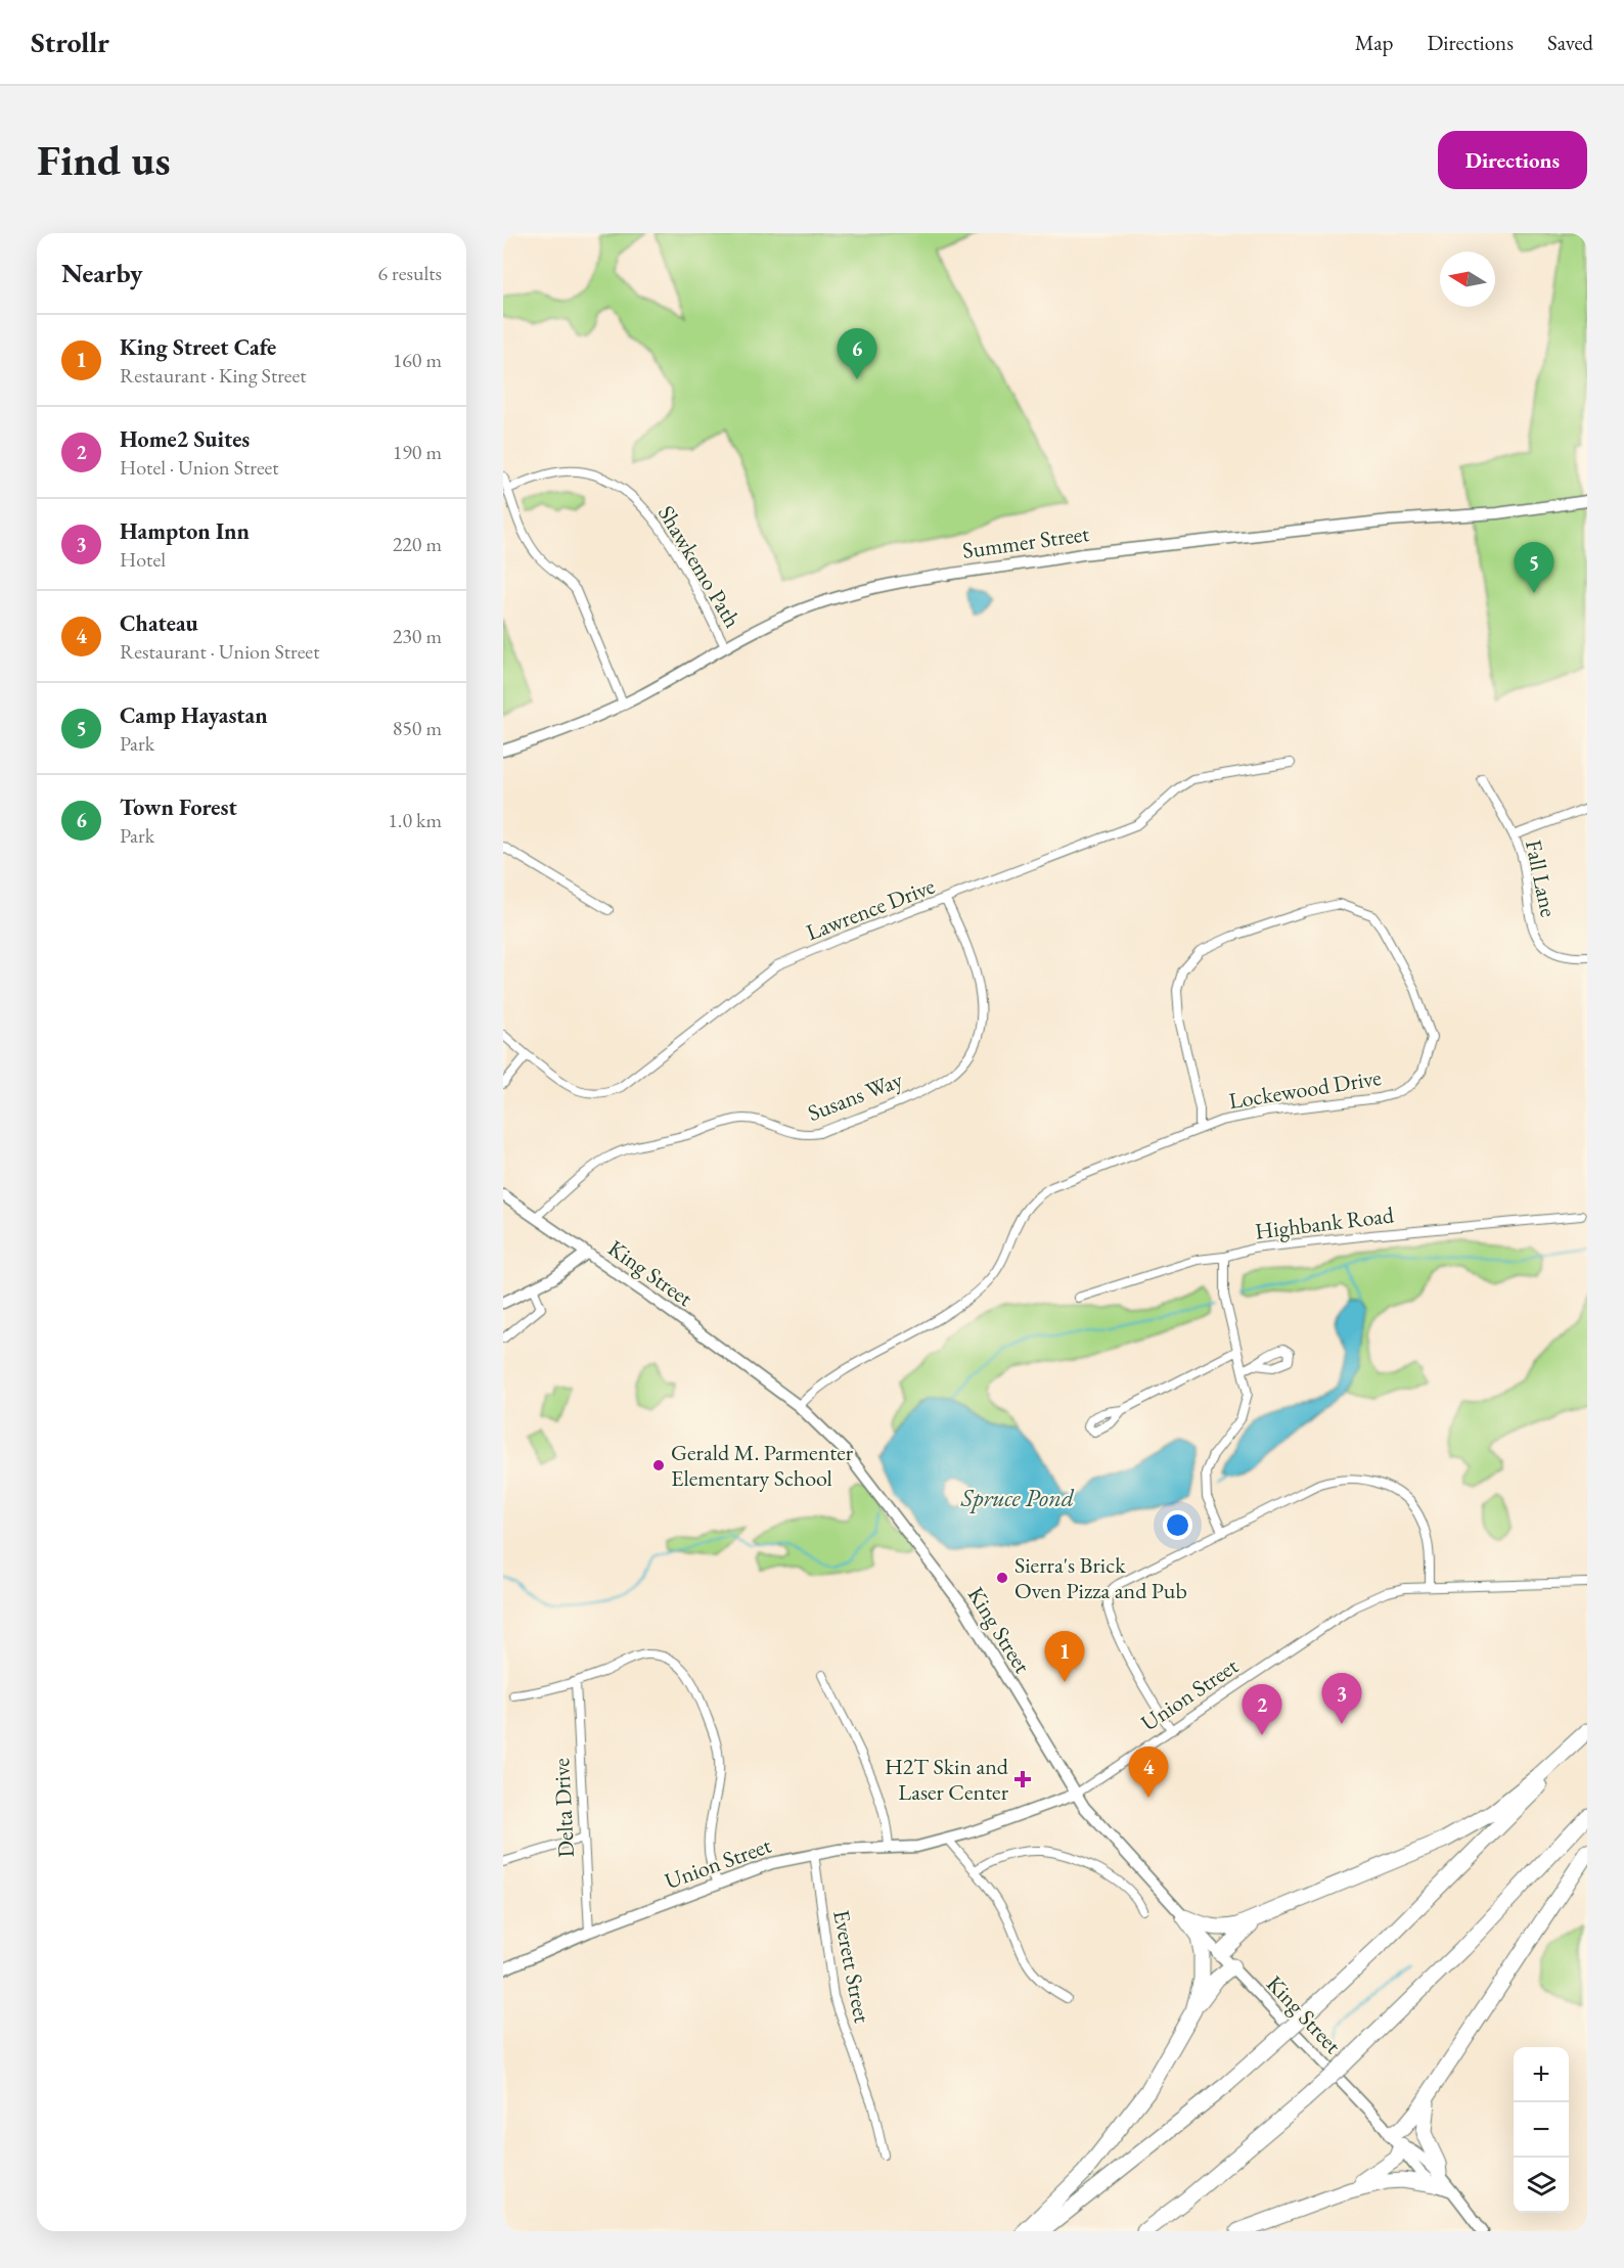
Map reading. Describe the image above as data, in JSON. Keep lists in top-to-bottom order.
{
  "streets": {
    "main road": ["Summer Street", "King Street", "Union Street"],
    "street": [
      "Shawkemo Path",
      "Fall Lane",
      "Lawrence Drive",
      "Lockewood Drive",
      "Susans Way",
      "Highbank Road",
      "Delta Drive",
      "Everett Street"
    ]
  },
  "crossings": [
    ["Summer Street", "Shawkemo Path"],
    ["Lawrence Drive", "Susans Way"],
    ["Lockewood Drive", "King Street"],
    ["Susans Way", "King Street"],
    ["King Street", "Union Street"],
    ["Union Street", "Delta Drive"],
    ["Union Street", "Everett Street"]
  ],
  "water": ["Spruce Pond"],
  "places": {
    "other": ["Gerald M. Parmenter Elementary School", "Sierra's Brick Oven Pizza and Pub"],
    "health": ["H2T Skin and Laser Center"]
  },
  "north": "left",
  "page": {
    "header": "Strollr",
    "nav": ["Map", "Directions", "Saved"],
    "buttons": "Directions",
    "title": "Find us",
    "heading": ["Nearby", "6 results"],
    "list": [
      {
        "mark": "1",
        "name": "King Street Cafe",
        "note": "Restaurant · King Street",
        "value": "160 m"
      },
      {
        "mark": "2",
        "name": "Home2 Suites",
        "note": "Hotel · Union Street",
        "value": "190 m"
      },
      {
        "mark": "3",
        "name": "Hampton Inn",
        "note": "Hotel",
        "value": "220 m"
      },
      {
        "mark": "4",
        "name": "Chateau",
        "note": "Restaurant · Union Street",
        "value": "230 m"
      },
      {
        "mark": "5",
        "name": "Camp Hayastan",
        "note": "Park",
        "value": "850 m"
      },
      {
        "mark": "6",
        "name": "Town Forest",
        "note": "Park",
        "value": "1.0 km"
      }
    ],
    "pins": [
      "6",
      "5",
      "1",
      "3",
      "2",
      "4"
    ],
    "map_buttons": ["+", "−"]
  }
}
